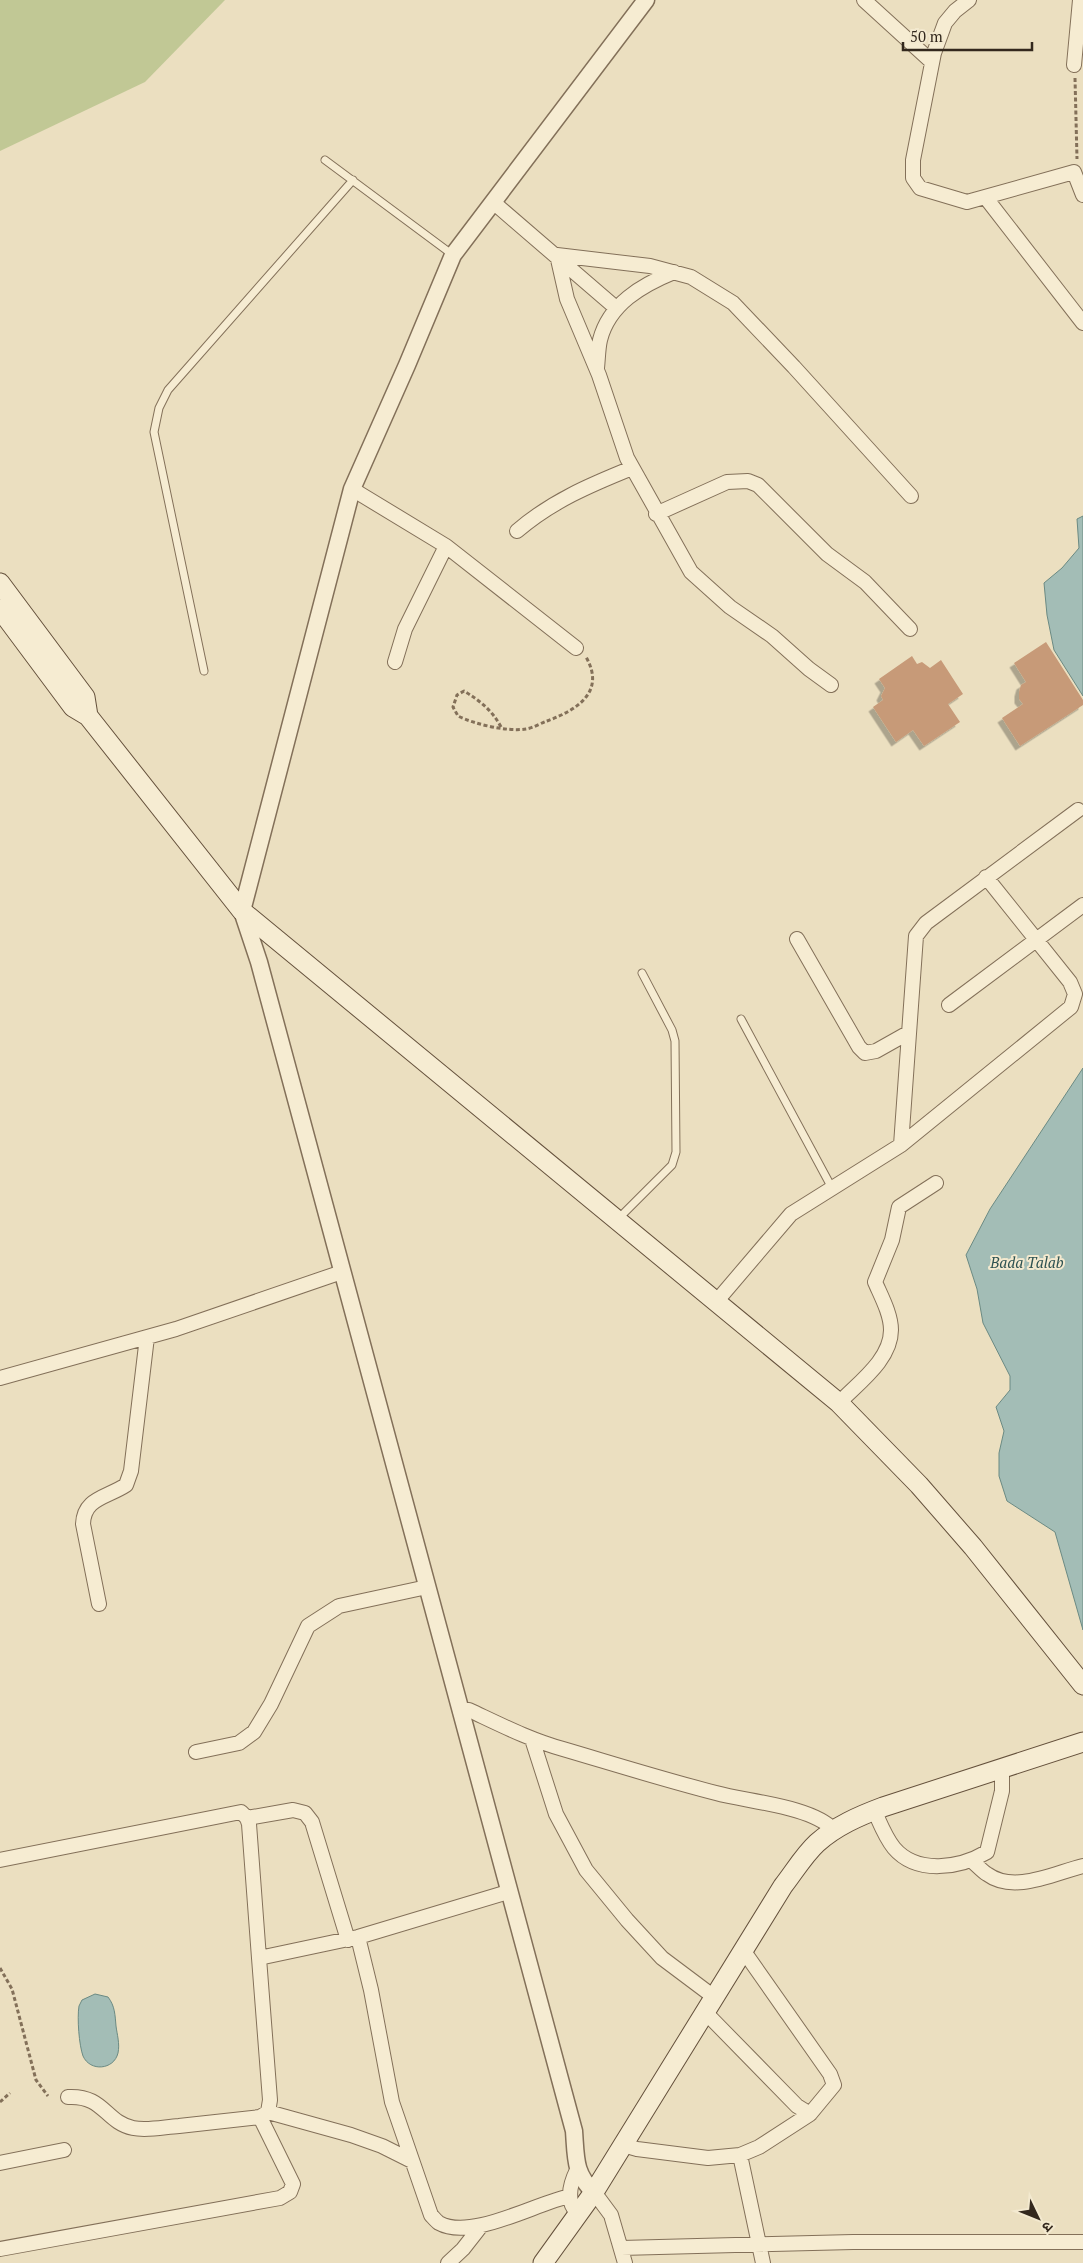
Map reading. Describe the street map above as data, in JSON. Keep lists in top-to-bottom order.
{
  "water": ["Bada Talab"],
  "scale_bar": "50 m",
  "north": "bottom right"
}
